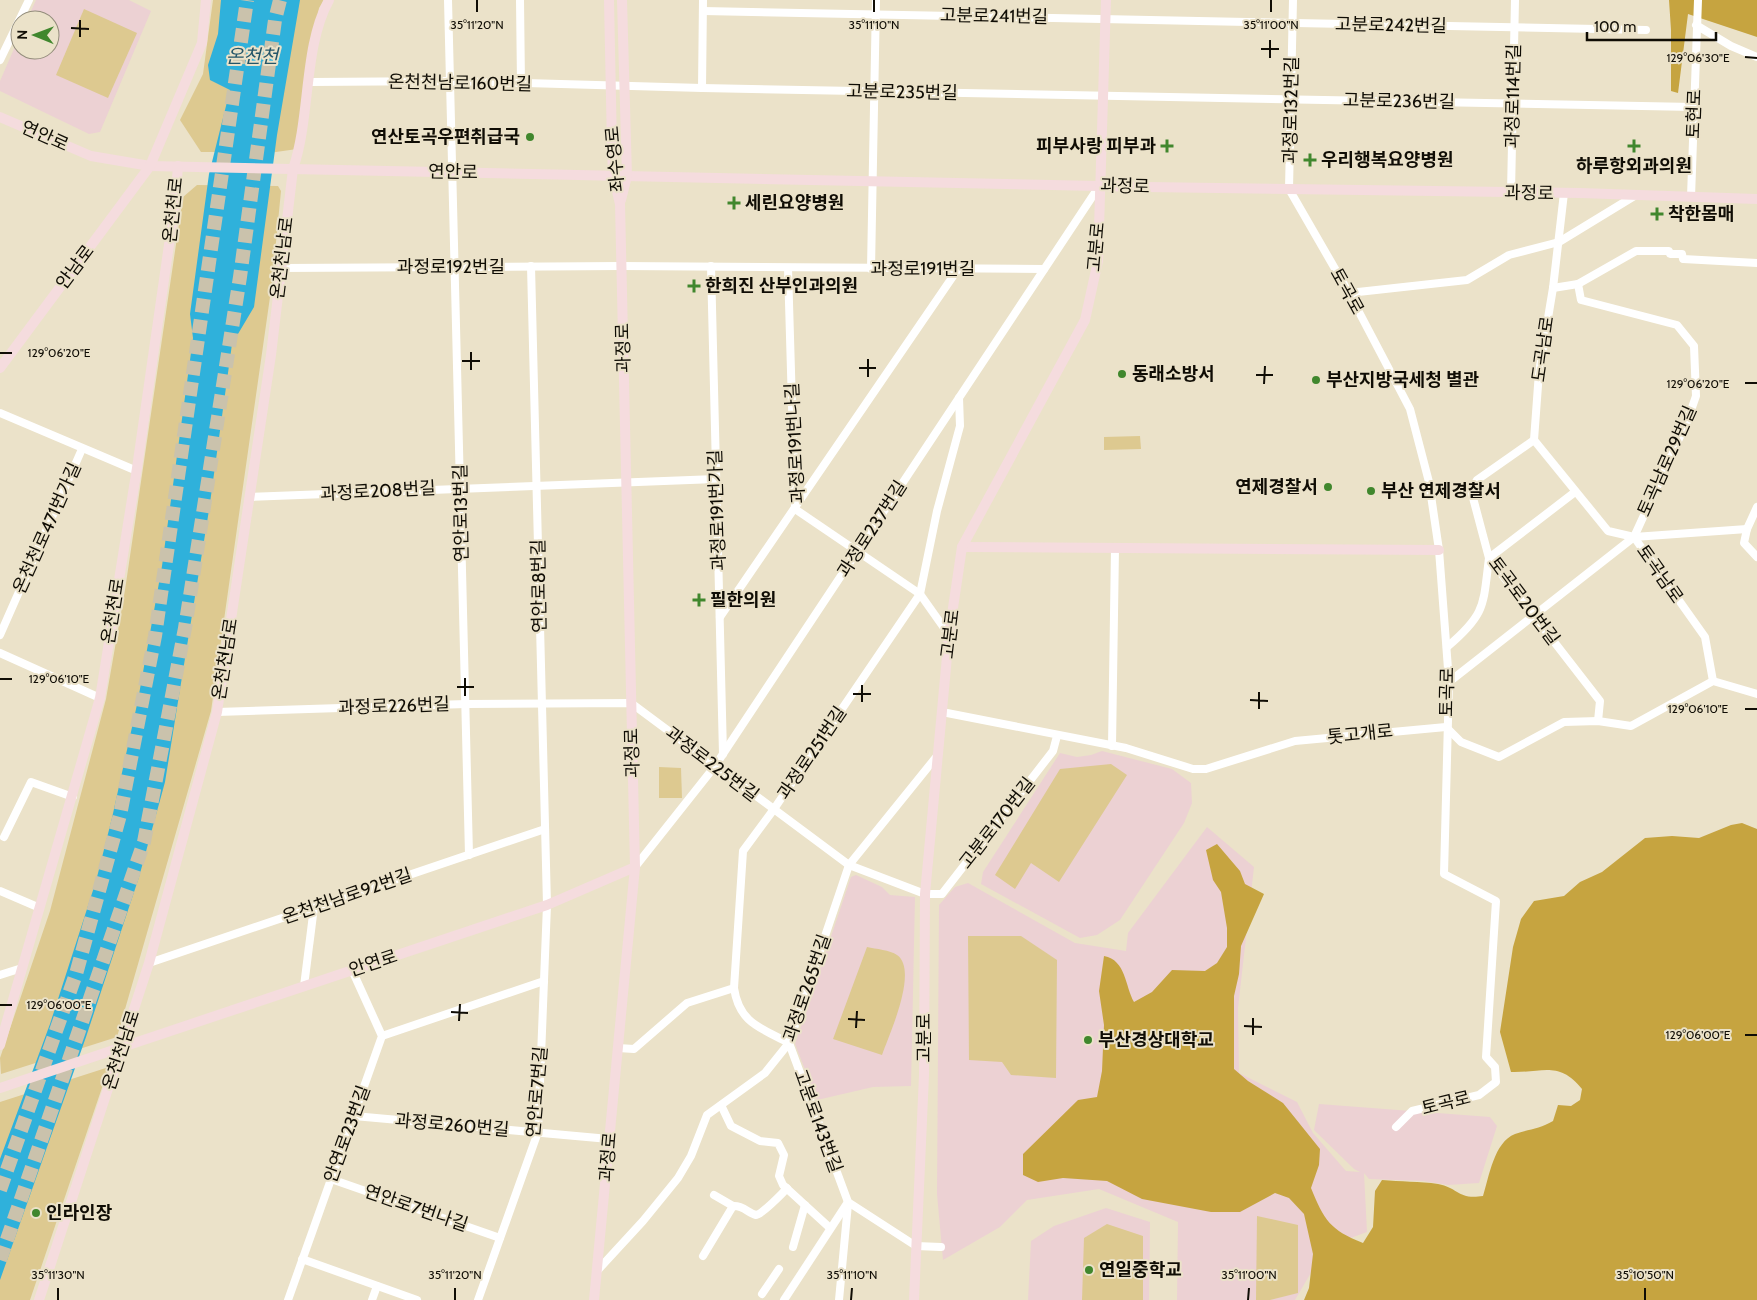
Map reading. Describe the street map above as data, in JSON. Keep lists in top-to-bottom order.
{
  "streets": {
    "main road": [
      "연안로",
      "좌수영로",
      "과정로",
      "온천천로",
      "고분로",
      "온천천남로",
      "안남로",
      "안연로"
    ],
    "street": [
      "고분로241번길",
      "고분로242번길",
      "온천천남로160번길",
      "고분로235번길",
      "과정로114번길",
      "고분로236번길",
      "과정로132번길",
      "토현로",
      "과정로192번길",
      "과정로191번길",
      "토곡로",
      "도곡남로",
      "과정로191번나길",
      "토곡남로29번길",
      "과정로208번길",
      "과정로191번가길",
      "연안로13번길",
      "온천천로471번가길",
      "과정로237번길",
      "토곡남로",
      "연안로8번길",
      "토곡로20번길",
      "과정로226번길",
      "톳고개로",
      "과정로251번길",
      "과정로225번길",
      "고분로170번길",
      "온천천남로92번길",
      "과정로265번길",
      "연안로7번길",
      "고분로143번길",
      "과정로260번길",
      "안연로23번길",
      "연안로7번나길"
    ]
  },
  "crossings": [
    ["고분로241번길", "고분로242번길"],
    ["고분로241번길", "고분로"],
    ["고분로242번길", "과정로114번길"],
    ["고분로242번길", "과정로132번길"],
    ["고분로242번길", "고분로"],
    ["온천천남로160번길", "고분로235번길"],
    ["온천천남로160번길", "좌수영로"],
    ["온천천남로160번길", "온천천남로"],
    ["온천천남로160번길", "연안로13번길"],
    ["고분로235번길", "고분로236번길"],
    ["고분로235번길", "좌수영로"],
    ["고분로235번길", "고분로"],
    ["과정로114번길", "고분로236번길"],
    ["과정로114번길", "과정로"],
    ["고분로236번길", "과정로132번길"],
    ["고분로236번길", "토현로"],
    ["고분로236번길", "고분로"],
    ["과정로132번길", "과정로"],
    ["과정로132번길", "토곡로"],
    ["토현로", "과정로"],
    ["연안로", "좌수영로"],
    ["연안로", "과정로"],
    ["연안로", "온천천로"],
    ["연안로", "온천천남로"],
    ["연안로", "안남로"],
    ["연안로", "연안로13번길"],
    ["좌수영로", "과정로"],
    ["과정로", "고분로"],
    ["과정로", "과정로192번길"],
    ["과정로", "과정로191번길"],
    ["과정로", "토곡로"],
    ["과정로", "도곡남로"],
    ["과정로", "과정로208번길"],
    ["과정로", "과정로237번길"],
    ["과정로", "과정로226번길"],
    ["과정로", "과정로225번길"],
    ["과정로", "안연로"],
    ["과정로", "과정로265번길"],
    ["과정로", "과정로260번길"],
    ["온천천로", "안남로"],
    ["고분로", "과정로191번나길"],
    ["고분로", "과정로237번길"],
    ["고분로", "톳고개로"],
    ["고분로", "과정로225번길"],
    ["고분로", "고분로170번길"],
    ["고분로", "과정로265번길"],
    ["온천천남로", "과정로192번길"],
    ["온천천남로", "과정로208번길"],
    ["온천천남로", "과정로226번길"],
    ["온천천남로", "온천천남로92번길"],
    ["온천천남로", "안연로"],
    ["과정로192번길", "과정로191번길"],
    ["과정로192번길", "연안로13번길"],
    ["과정로192번길", "연안로8번길"],
    ["과정로191번길", "과정로191번나길"],
    ["과정로191번길", "과정로191번가길"],
    ["과정로191번길", "과정로237번길"],
    ["토곡로", "톳고개로"],
    ["도곡남로", "토곡로20번길"],
    ["과정로191번나길", "과정로237번길"],
    ["과정로191번나길", "과정로251번길"],
    ["토곡남로29번길", "토곡남로"],
    ["과정로208번길", "과정로191번가길"],
    ["과정로208번길", "연안로13번길"],
    ["과정로208번길", "연안로8번길"],
    ["과정로191번가길", "과정로237번길"],
    ["연안로13번길", "과정로226번길"],
    ["연안로13번길", "온천천남로92번길"],
    ["과정로237번길", "과정로251번길"],
    ["과정로237번길", "과정로225번길"],
    ["과정로237번길", "안연로"],
    ["연안로8번길", "과정로226번길"],
    ["연안로8번길", "온천천남로92번길"],
    ["연안로8번길", "안연로"],
    ["연안로8번길", "연안로7번길"],
    ["과정로226번길", "과정로225번길"],
    ["톳고개로", "고분로170번길"],
    ["과정로251번길", "과정로225번길"],
    ["과정로225번길", "고분로170번길"],
    ["과정로225번길", "과정로265번길"],
    ["안연로", "연안로7번길"],
    ["과정로265번길", "고분로143번길"],
    ["연안로7번길", "과정로260번길"],
    ["연안로7번길", "연안로7번나길"],
    ["과정로260번길", "안연로23번길"],
    ["안연로23번길", "연안로7번나길"]
  ],
  "water": ["온천천"],
  "places": {
    "other": [
      "연산토곡우편취급국",
      "동래소방서",
      "부산지방국세청 별관",
      "연제경찰서",
      "부산 연제경찰서",
      "부산경상대학교",
      "인라인장",
      "연일중학교"
    ],
    "health": [
      "피부사랑 피부과",
      "하루항외과의원",
      "우리행복요양병원",
      "세린요양병원",
      "착한몸매",
      "한희진 산부인과의원",
      "필한의원"
    ]
  },
  "scale_bar": "100 m",
  "north": "left",
  "coordinates": [
    "35°11'20\"N",
    "35°11'10\"N",
    "35°11'00\"N",
    "129°06'30\"E",
    "129°06'20\"E",
    "129°06'10\"E",
    "129°06'00\"E",
    "35°11'30\"N",
    "35°10'50\"N"
  ]
}
